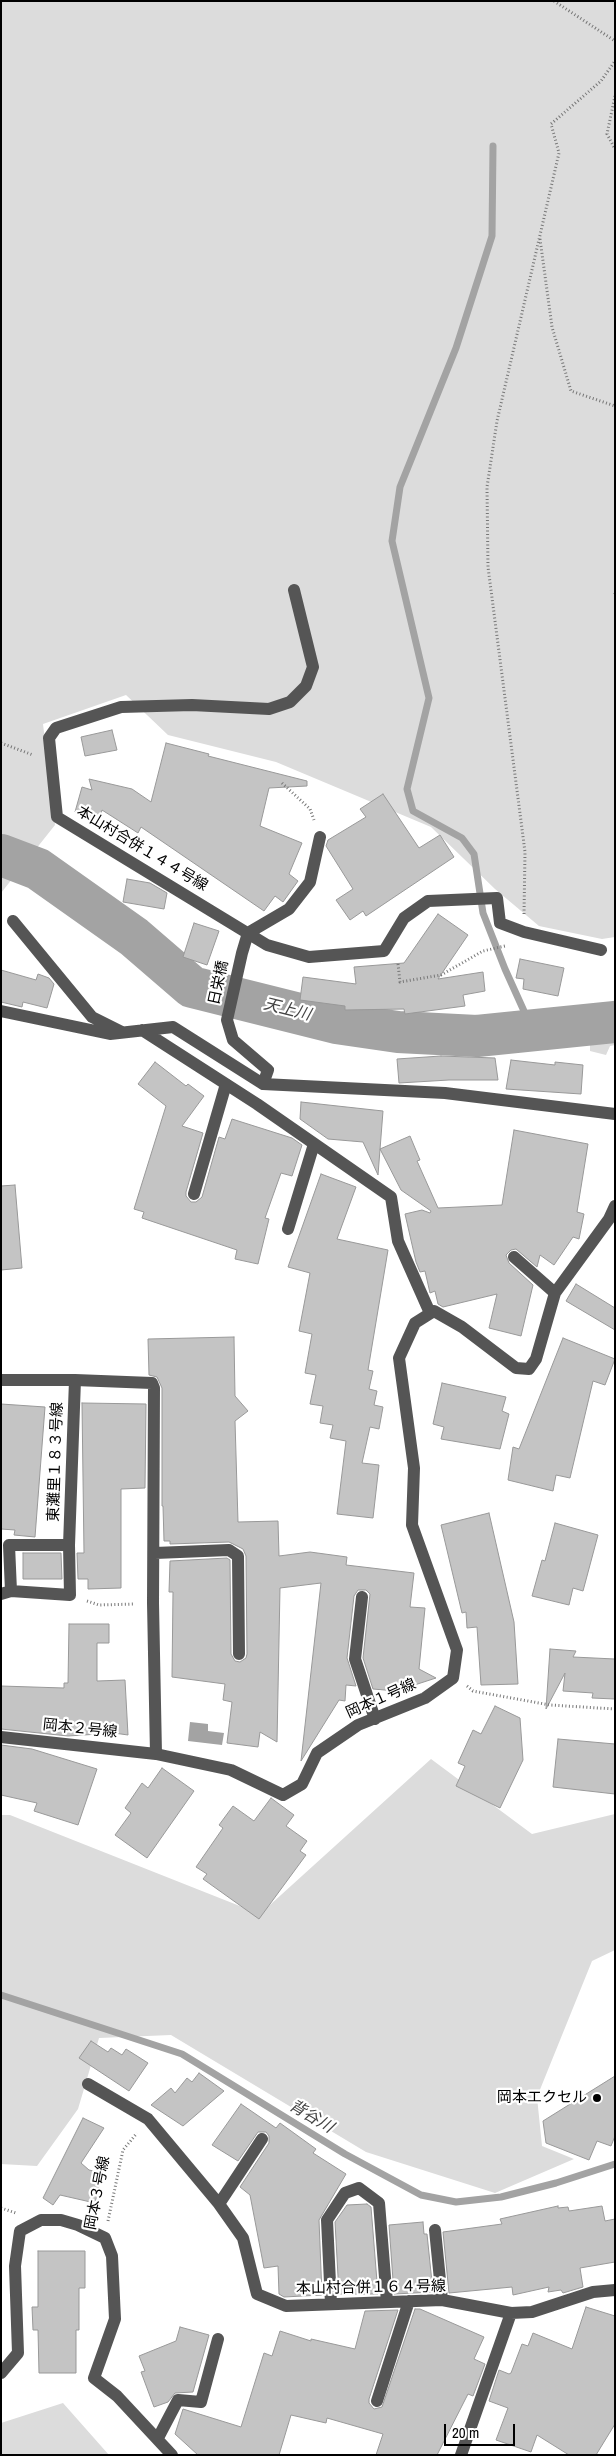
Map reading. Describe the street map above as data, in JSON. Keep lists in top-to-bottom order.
{
  "streets": {
    "street": [
      "本山村合併１４４号線",
      "日栄橋",
      "東灘里１８３号線",
      "岡本１号線",
      "岡本２号線",
      "岡本３号線",
      "本山村合併１６４号線"
    ]
  },
  "crossings": [
    ["本山村合併１４４号線", "日栄橋"],
    ["岡本１号線", "岡本２号線"],
    ["岡本３号線", "本山村合併１６４号線"]
  ],
  "water": ["天上川", "背谷川"],
  "places": ["岡本エクセル"],
  "scale_bar": "20 m"
}
